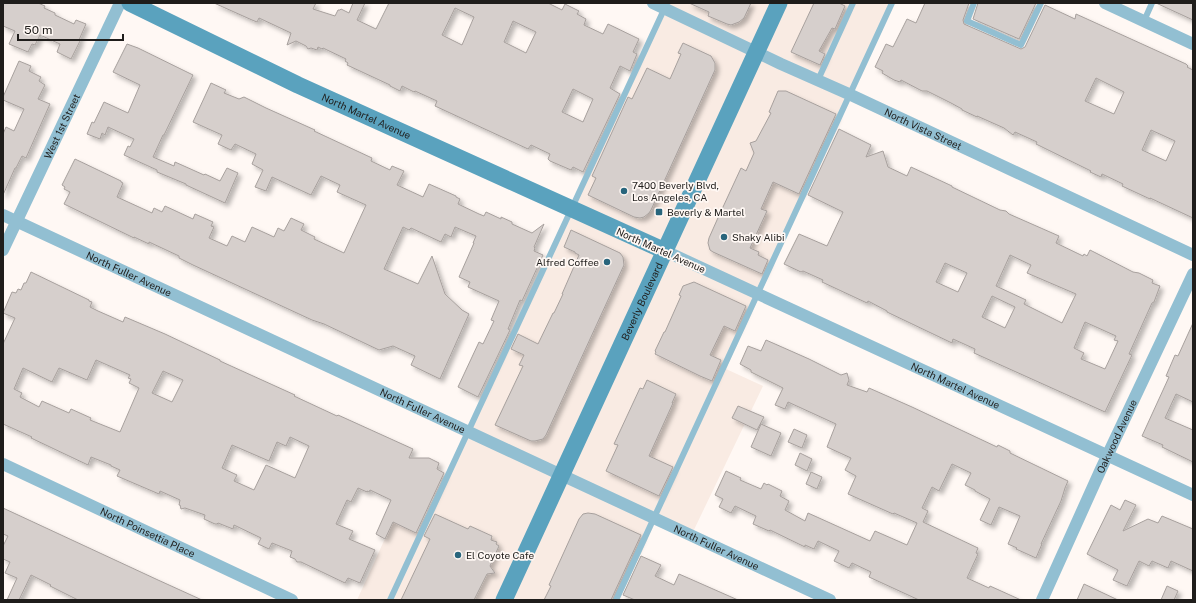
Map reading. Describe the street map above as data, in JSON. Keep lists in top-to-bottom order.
{
  "streets": {
    "main road": ["North Martel Avenue", "Beverly Boulevard"],
    "street": [
      "West 1st Street",
      "North Vista Street",
      "North Fuller Avenue",
      "Oakwood Avenue",
      "North Poinsettia Place"
    ]
  },
  "crossings": [
    ["North Martel Avenue", "Beverly Boulevard"],
    ["North Martel Avenue", "Oakwood Avenue"],
    ["West 1st Street", "North Fuller Avenue"],
    ["North Vista Street", "Beverly Boulevard"],
    ["North Fuller Avenue", "Beverly Boulevard"]
  ],
  "places": {
    "other": [
      "7400 Beverly Blvd, Los Angeles, CA",
      "Shaky Alibi",
      "Alfred Coffee",
      "El Coyote Cafe"
    ],
    "transit": ["Beverly & Martel"]
  },
  "scale_bar": "50 m"
}
